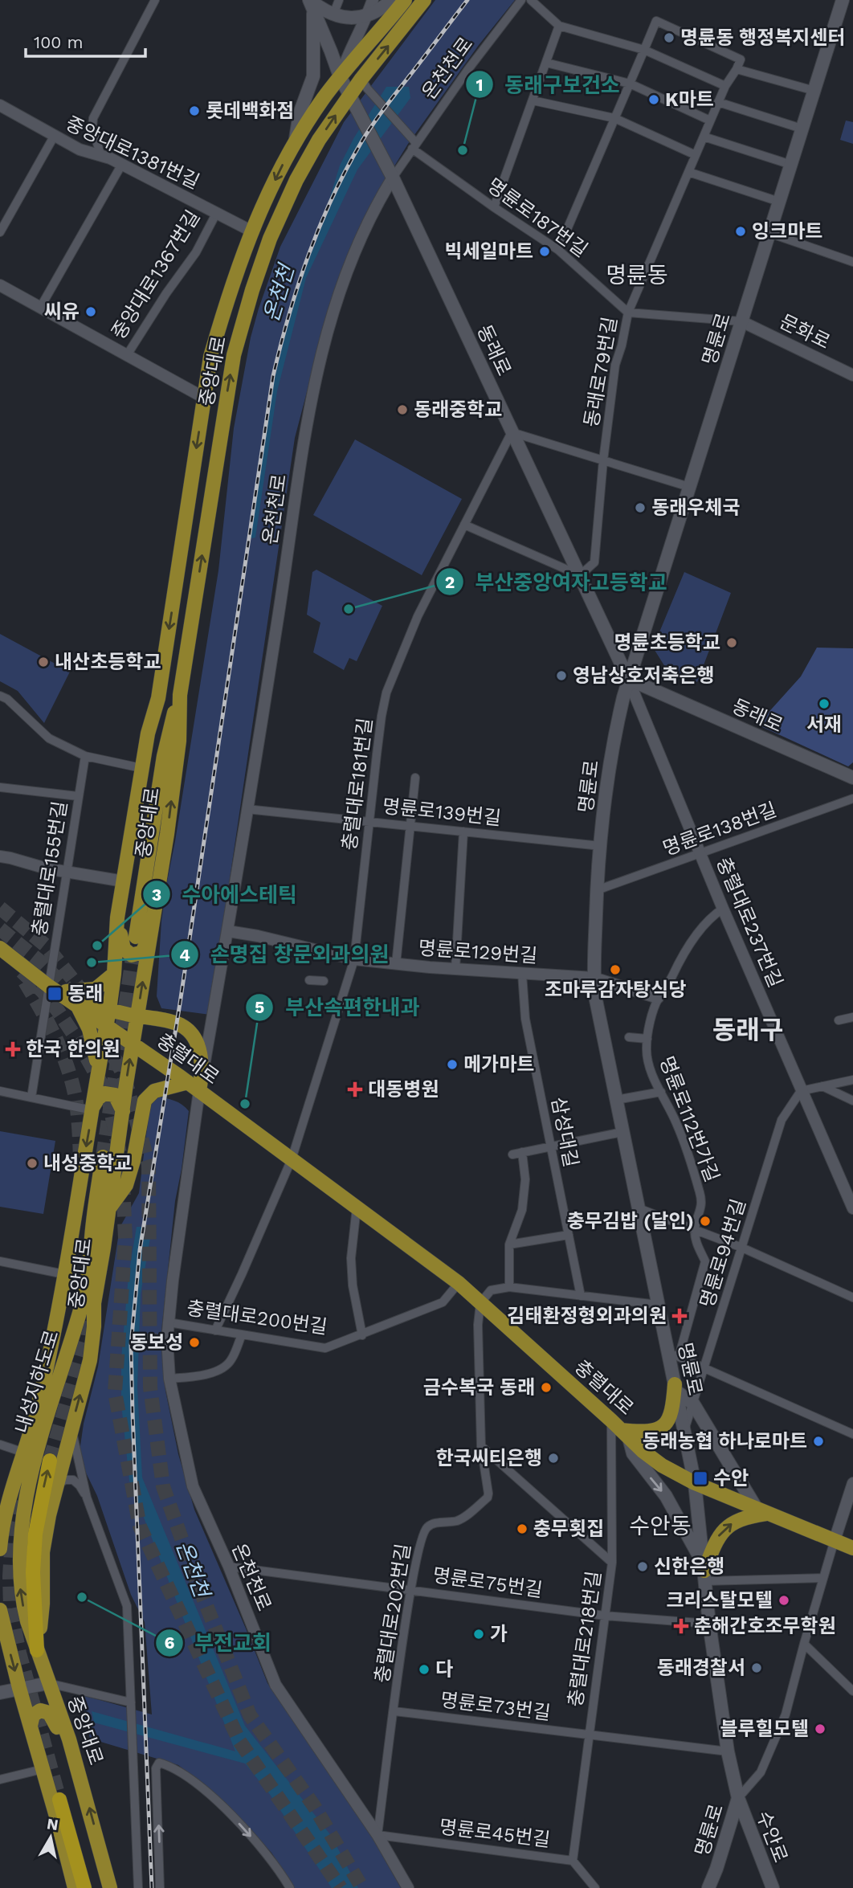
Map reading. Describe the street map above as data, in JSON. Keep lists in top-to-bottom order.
{
  "streets": {
    "main road": [
      "명륜로",
      "동래로",
      "중앙대로",
      "충렬대로",
      "내성지하도로",
      "수안로"
    ],
    "street": [
      "온천천로",
      "중앙대로1381번길",
      "명륜로187번길",
      "중앙대로1367번길",
      "문화로",
      "동래로79번길",
      "충렬대로181번길",
      "명륜로139번길",
      "명륜로138번길",
      "충렬대로155번길",
      "충렬대로237번길",
      "명륜로129번길",
      "명륜로112번가길",
      "삼성대길",
      "명륜로94번길",
      "충렬대로200번길",
      "명륜로75번길",
      "충렬대로202번길",
      "충렬대로218번길",
      "명륜로73번길",
      "명륜로45번길"
    ]
  },
  "crossings": [
    ["온천천로", "명륜로187번길"],
    ["온천천로", "동래로"],
    ["온천천로", "명륜로139번길"],
    ["온천천로", "명륜로129번길"],
    ["온천천로", "충렬대로"],
    ["온천천로", "충렬대로200번길"],
    ["온천천로", "명륜로75번길"],
    ["온천천로", "충렬대로202번길"],
    ["온천천로", "명륜로45번길"],
    ["중앙대로1381번길", "중앙대로1367번길"],
    ["중앙대로1381번길", "중앙대로"],
    ["명륜로187번길", "중앙대로"],
    ["명륜로187번길", "동래로79번길"],
    ["중앙대로1367번길", "중앙대로"],
    ["문화로", "명륜로"],
    ["명륜로", "동래로"],
    ["명륜로", "명륜로139번길"],
    ["명륜로", "명륜로138번길"],
    ["명륜로", "충렬대로237번길"],
    ["명륜로", "명륜로129번길"],
    ["명륜로", "충렬대로"],
    ["명륜로", "명륜로94번길"],
    ["명륜로", "명륜로75번길"],
    ["명륜로", "명륜로73번길"],
    ["명륜로", "수안로"],
    ["동래로", "중앙대로"],
    ["동래로", "동래로79번길"],
    ["동래로", "충렬대로181번길"],
    ["동래로", "충렬대로237번길"],
    ["중앙대로", "충렬대로"],
    ["중앙대로", "내성지하도로"],
    ["충렬대로181번길", "명륜로139번길"],
    ["충렬대로181번길", "명륜로129번길"],
    ["충렬대로181번길", "충렬대로"],
    ["충렬대로181번길", "충렬대로200번길"],
    ["명륜로138번길", "충렬대로237번길"],
    ["충렬대로155번길", "충렬대로"],
    ["충렬대로237번길", "명륜로112번가길"],
    ["충렬대로237번길", "명륜로94번길"],
    ["명륜로129번길", "명륜로112번가길"],
    ["명륜로129번길", "삼성대길"],
    ["충렬대로", "충렬대로200번길"],
    ["충렬대로", "충렬대로202번길"],
    ["충렬대로", "충렬대로218번길"],
    ["명륜로75번길", "충렬대로202번길"],
    ["명륜로75번길", "충렬대로218번길"],
    ["충렬대로202번길", "명륜로73번길"],
    ["충렬대로202번길", "명륜로45번길"],
    ["충렬대로218번길", "명륜로73번길"],
    ["충렬대로218번길", "명륜로45번길"]
  ],
  "districts": ["명륜동", "동래구", "수안동"],
  "water": ["온천천"],
  "places": {
    "other": [
      "명륜동 행정복지센터",
      "K마트",
      "롯데백화점",
      "동래구보건소",
      "잉크마트",
      "빅세일마트",
      "씨유",
      "동래중학교",
      "동래우체국",
      "부산중앙여자고등학교",
      "명륜초등학교",
      "내산초등학교",
      "영남상호저축은행",
      "서재",
      "수아에스테틱",
      "손명집 창문외과의원",
      "조마루감자탕식당",
      "메가마트",
      "부산속편한내과",
      "내성중학교",
      "충무김밥 (달인)",
      "동보성",
      "금수복국 동래",
      "동래농협 하나로마트",
      "한국씨티은행",
      "충무횟집",
      "신한은행",
      "부전교회",
      "크리스탈모텔",
      "가",
      "동래경찰서",
      "다",
      "블루힐모텔"
    ],
    "transit": ["동래", "수안"],
    "health": [
      "한국 한의원",
      "대동병원",
      "김태환정형외과의원",
      "춘해간호조무학원"
    ]
  },
  "scale_bar": "100 m",
  "north": "top"
}
